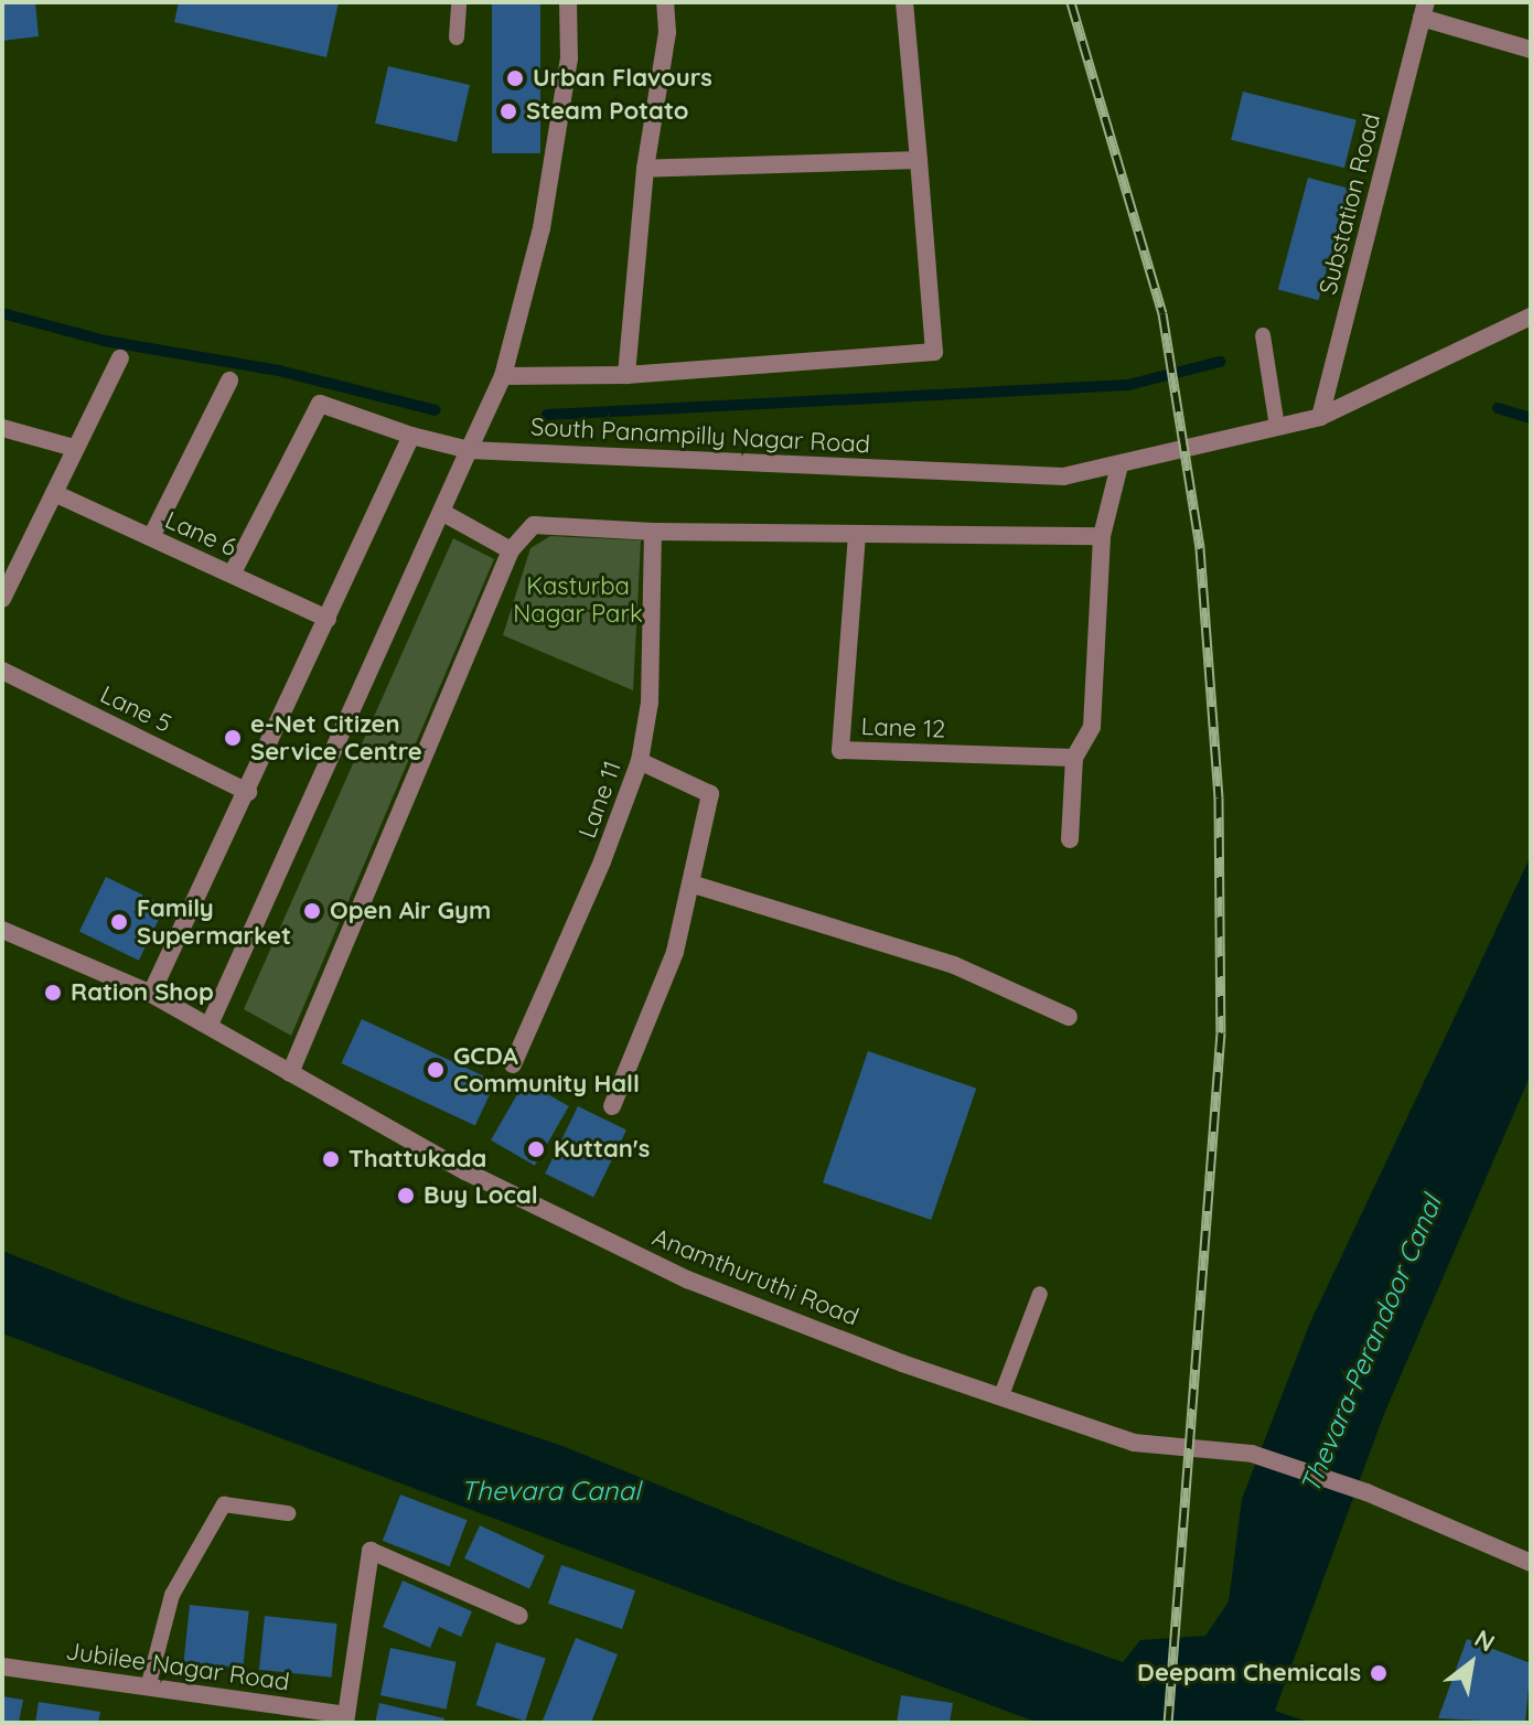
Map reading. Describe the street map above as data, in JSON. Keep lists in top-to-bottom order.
{
  "streets": {
    "street": [
      "Substation Road",
      "South Panampilly Nagar Road",
      "Lane 6",
      "Lane 5",
      "Lane 12",
      "Lane 11",
      "Anamthuruthi Road",
      "Jubilee Nagar Road"
    ]
  },
  "crossings": [
    ["Substation Road", "South Panampilly Nagar Road"],
    ["South Panampilly Nagar Road", "Lane 6"]
  ],
  "water": ["Thevara-Perandoor Canal", "Thevara Canal"],
  "parks": ["Kasturba Nagar Park"],
  "places": [
    "Urban Flavours",
    "Steam Potato",
    "e-Net Citizen Service Centre",
    "Open Air Gym",
    "Family Supermarket",
    "Ration Shop",
    "GCDA Community Hall",
    "Kuttan's",
    "Thattukada",
    "Buy Local",
    "Deepam Chemicals"
  ],
  "north": "top right"
}
